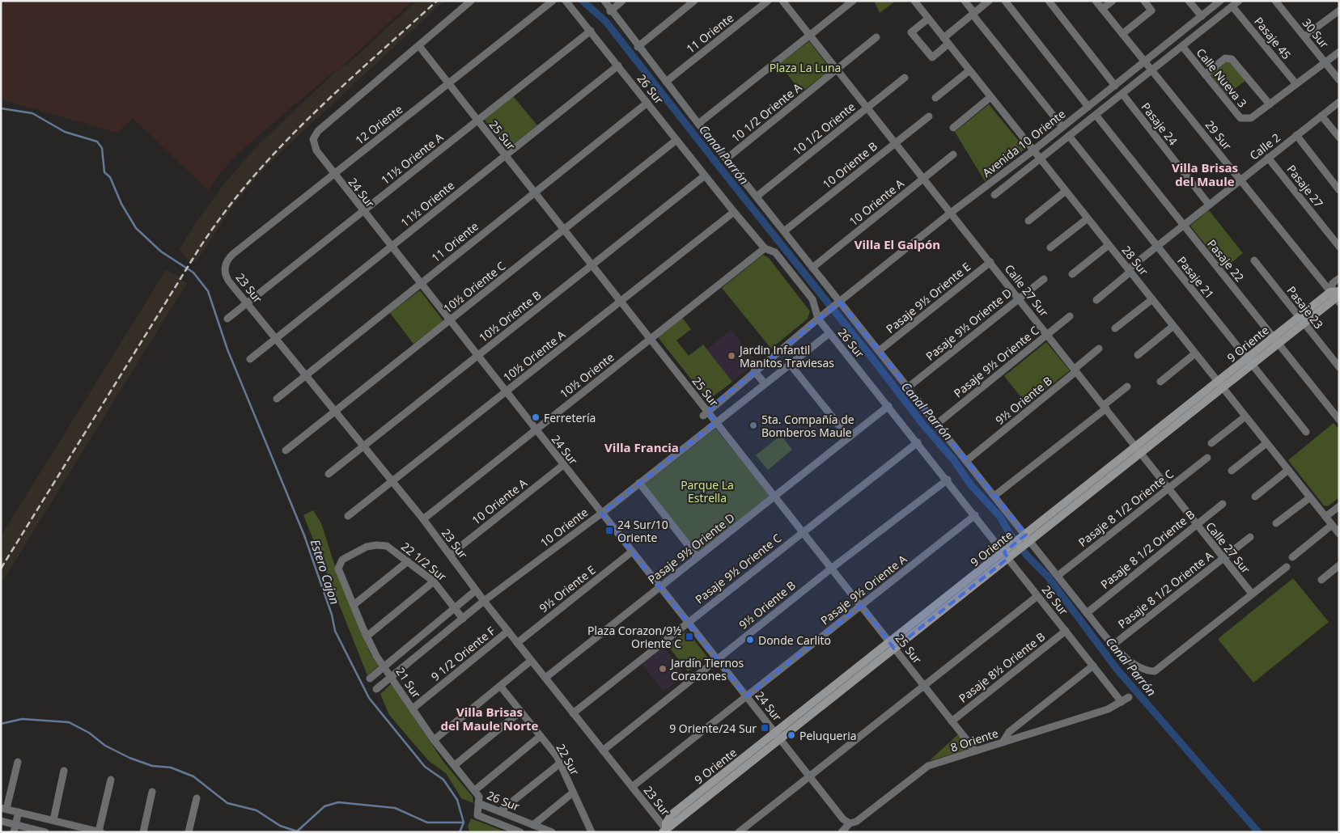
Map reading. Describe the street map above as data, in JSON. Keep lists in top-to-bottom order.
{
  "streets": {
    "street": [
      "11 Oriente",
      "30 Sur",
      "Pasaje 45",
      "Calle Nueva 3",
      "26 Sur",
      "10 1/2 Oriente A",
      "Pasaje 24",
      "12 Oriente",
      "10 1/2 Oriente",
      "25 Sur",
      "29 Sur",
      "Avenida 10 Oriente",
      "Calle 2",
      "11½ Oriente A",
      "10 Oriente B",
      "Pasaje 27",
      "24 Sur",
      "10 Oriente A",
      "11½ Oriente",
      "28 Sur",
      "Pasaje 22",
      "Pasaje 21",
      "10½ Oriente C",
      "23 Sur",
      "Calle 27 Sur",
      "Pasaje 9½ Oriente E",
      "Pasaje 23",
      "10½ Oriente B",
      "Pasaje 9½ Oriente D",
      "9 Oriente",
      "10½ Oriente A",
      "Pasaje 9½ Oriente C",
      "10½ Oriente",
      "9½ Oriente B",
      "Pasaje 8 1/2 Oriente C",
      "10 Oriente",
      "Pasaje 8 1/2 Oriente B",
      "22 1/2 Sur",
      "9½ Oriente E",
      "Pasaje 9½ Oriente A",
      "Pasaje 8 1/2 Oriente A",
      "9 1/2 Oriente F",
      "Pasaje 8½ Oriente B",
      "21 Sur",
      "8 Oriente",
      "22 Sur"
    ]
  },
  "crossings": [
    ["11 Oriente", "26 Sur"],
    ["11 Oriente", "25 Sur"],
    ["11 Oriente", "24 Sur"],
    ["11 Oriente", "23 Sur"],
    ["30 Sur", "Calle Nueva 3"],
    ["Pasaje 45", "Calle Nueva 3"],
    ["Pasaje 45", "Avenida 10 Oriente"],
    ["Calle Nueva 3", "Avenida 10 Oriente"],
    ["26 Sur", "10 1/2 Oriente A"],
    ["26 Sur", "10 1/2 Oriente"],
    ["26 Sur", "Avenida 10 Oriente"],
    ["26 Sur", "11½ Oriente A"],
    ["26 Sur", "10 Oriente B"],
    ["26 Sur", "10 Oriente A"],
    ["26 Sur", "11½ Oriente"],
    ["26 Sur", "10½ Oriente C"],
    ["26 Sur", "Calle 27 Sur"],
    ["26 Sur", "Pasaje 9½ Oriente E"],
    ["26 Sur", "10½ Oriente B"],
    ["26 Sur", "Pasaje 9½ Oriente D"],
    ["26 Sur", "9 Oriente"],
    ["26 Sur", "10½ Oriente A"],
    ["26 Sur", "Pasaje 9½ Oriente C"],
    ["26 Sur", "10½ Oriente"],
    ["26 Sur", "9½ Oriente B"],
    ["26 Sur", "Pasaje 8 1/2 Oriente C"],
    ["26 Sur", "10 Oriente"],
    ["26 Sur", "Pasaje 8 1/2 Oriente B"],
    ["26 Sur", "Pasaje 9½ Oriente A"],
    ["26 Sur", "Pasaje 8 1/2 Oriente A"],
    ["26 Sur", "Pasaje 8½ Oriente B"],
    ["26 Sur", "21 Sur"],
    ["26 Sur", "8 Oriente"],
    ["10 1/2 Oriente A", "Calle 27 Sur"],
    ["Pasaje 24", "Avenida 10 Oriente"],
    ["Pasaje 24", "Calle 2"],
    ["12 Oriente", "25 Sur"],
    ["12 Oriente", "24 Sur"],
    ["12 Oriente", "23 Sur"],
    ["10 1/2 Oriente", "Calle 27 Sur"],
    ["25 Sur", "11½ Oriente A"],
    ["25 Sur", "24 Sur"],
    ["25 Sur", "11½ Oriente"],
    ["25 Sur", "10½ Oriente C"],
    ["25 Sur", "10½ Oriente B"],
    ["25 Sur", "Pasaje 9½ Oriente D"],
    ["25 Sur", "9 Oriente"],
    ["25 Sur", "10½ Oriente A"],
    ["25 Sur", "Pasaje 9½ Oriente C"],
    ["25 Sur", "10½ Oriente"],
    ["25 Sur", "9½ Oriente B"],
    ["25 Sur", "10 Oriente"],
    ["25 Sur", "Pasaje 9½ Oriente A"],
    ["25 Sur", "Pasaje 8½ Oriente B"],
    ["25 Sur", "8 Oriente"],
    ["29 Sur", "Avenida 10 Oriente"],
    ["29 Sur", "Calle 2"],
    ["29 Sur", "9 Oriente"],
    ["Avenida 10 Oriente", "28 Sur"],
    ["Avenida 10 Oriente", "Pasaje 22"],
    ["Avenida 10 Oriente", "Pasaje 21"],
    ["Avenida 10 Oriente", "Calle 27 Sur"],
    ["Calle 2", "Pasaje 27"],
    ["Calle 2", "28 Sur"],
    ["Calle 2", "Pasaje 22"],
    ["Calle 2", "Pasaje 21"],
    ["11½ Oriente A", "24 Sur"],
    ["11½ Oriente A", "23 Sur"],
    ["10 Oriente B", "Calle 27 Sur"],
    ["24 Sur", "10 Oriente A"],
    ["24 Sur", "11½ Oriente"],
    ["24 Sur", "10½ Oriente C"],
    ["24 Sur", "10½ Oriente B"],
    ["24 Sur", "Pasaje 9½ Oriente D"],
    ["24 Sur", "9 Oriente"],
    ["24 Sur", "10½ Oriente A"],
    ["24 Sur", "Pasaje 9½ Oriente C"],
    ["24 Sur", "10½ Oriente"],
    ["24 Sur", "9½ Oriente B"],
    ["24 Sur", "10 Oriente"],
    ["24 Sur", "9½ Oriente E"],
    ["24 Sur", "Pasaje 9½ Oriente A"],
    ["24 Sur", "8 Oriente"],
    ["10 Oriente A", "23 Sur"],
    ["10 Oriente A", "Calle 27 Sur"],
    ["11½ Oriente", "23 Sur"],
    ["28 Sur", "9 Oriente"],
    ["Pasaje 22", "9 Oriente"],
    ["Pasaje 21", "9 Oriente"],
    ["10½ Oriente C", "23 Sur"],
    ["23 Sur", "10½ Oriente B"],
    ["23 Sur", "Pasaje 9½ Oriente D"],
    ["23 Sur", "9 Oriente"],
    ["23 Sur", "10½ Oriente A"],
    ["23 Sur", "Pasaje 9½ Oriente C"],
    ["23 Sur", "10½ Oriente"],
    ["23 Sur", "9½ Oriente B"],
    ["23 Sur", "10 Oriente"],
    ["23 Sur", "9½ Oriente E"],
    ["23 Sur", "Pasaje 9½ Oriente A"],
    ["23 Sur", "9 1/2 Oriente F"],
    ["Calle 27 Sur", "Pasaje 9½ Oriente E"],
    ["Calle 27 Sur", "Pasaje 9½ Oriente D"],
    ["Calle 27 Sur", "9 Oriente"],
    ["Calle 27 Sur", "Pasaje 9½ Oriente C"],
    ["Calle 27 Sur", "9½ Oriente B"],
    ["Calle 27 Sur", "Pasaje 8 1/2 Oriente C"],
    ["Calle 27 Sur", "Pasaje 8 1/2 Oriente B"],
    ["Calle 27 Sur", "Pasaje 8 1/2 Oriente A"],
    ["Pasaje 23", "9 Oriente"],
    ["10 Oriente", "22 1/2 Sur"],
    ["10 Oriente", "21 Sur"],
    ["22 1/2 Sur", "21 Sur"],
    ["9 1/2 Oriente F", "21 Sur"]
  ],
  "districts": [
    "Villa Brisas del Maule",
    "Villa El Galpón",
    "Villa Francia",
    "Villa Brisas del Maule Norte"
  ],
  "water": ["Canal Parrón", "Estero Cajon"],
  "parks": ["Plaza La Luna", "Parque La Estrella"],
  "places": {
    "other": [
      "Jardin Infantil Manitos Traviesas",
      "Ferretería",
      "5ta. Compañía de Bomberos Maule",
      "Donde Carlito",
      "Jardín Tiernos Corazones",
      "Peluqueria"
    ],
    "transit": ["24 Sur/10 Oriente", "Plaza Corazon/9½ Oriente C", "9 Oriente/24 Sur"]
  }
}
